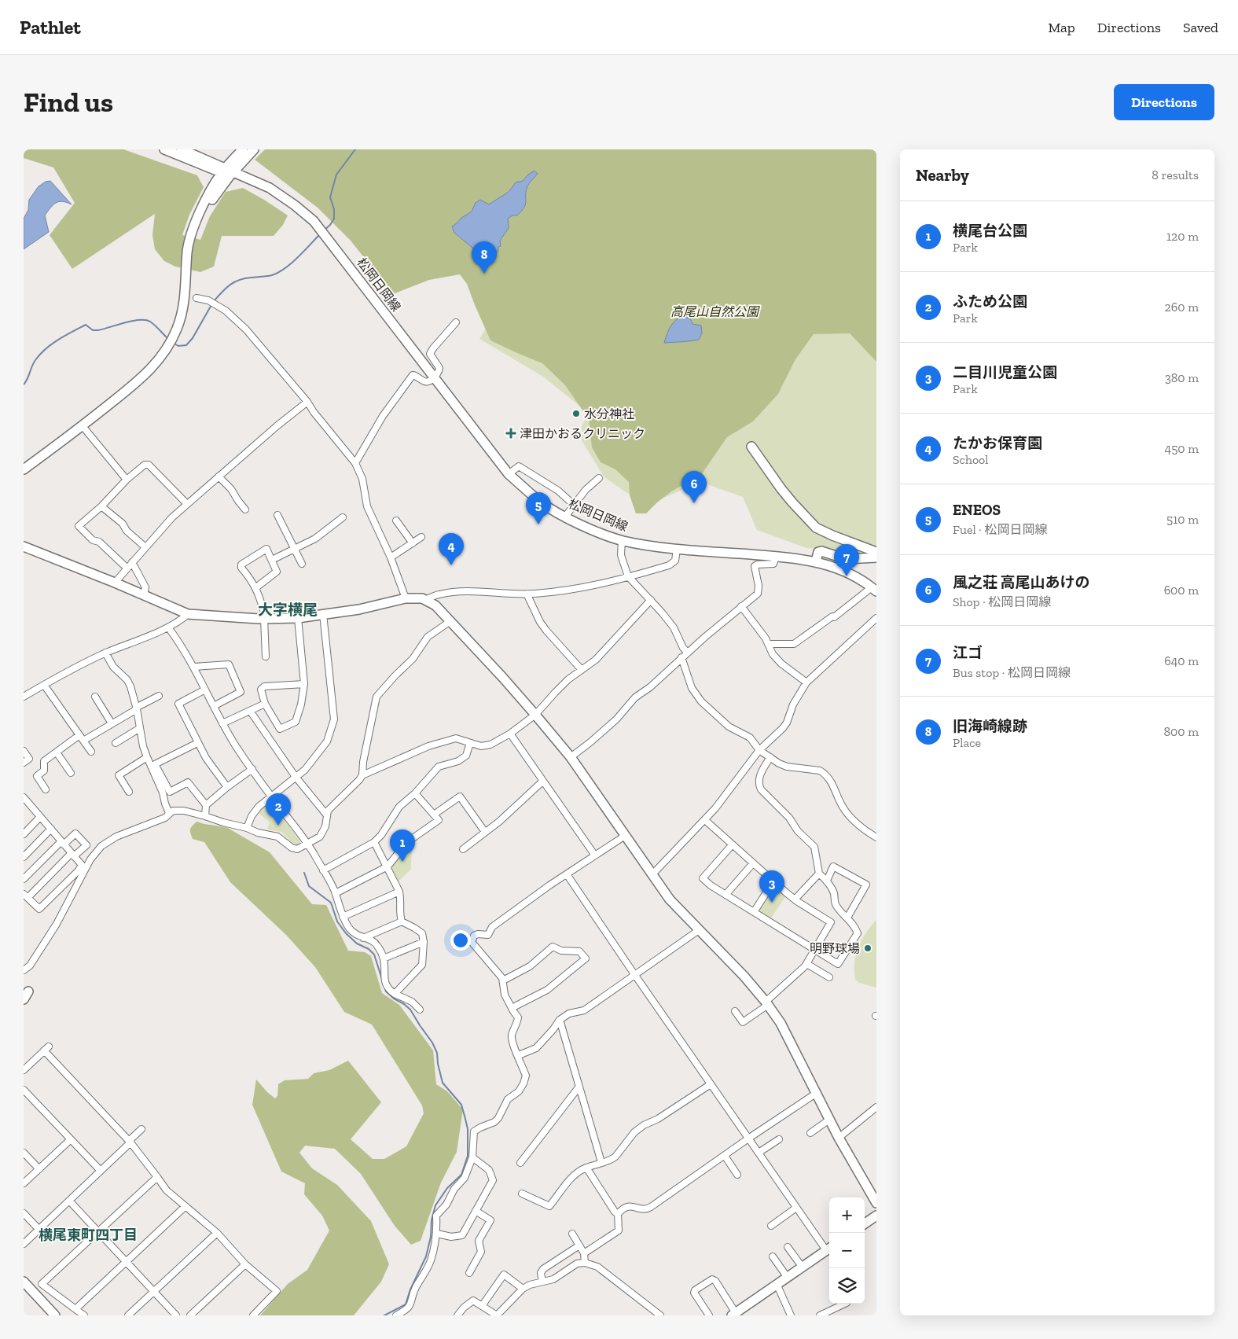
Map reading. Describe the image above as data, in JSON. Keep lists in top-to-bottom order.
{
  "streets": {
    "street": ["松岡日岡線"]
  },
  "districts": ["大字横尾", "横尾東町四丁目"],
  "parks": ["高尾山自然公園"],
  "places": {
    "other": ["水分神社", "明野球場"],
    "health": ["津田かおるクリニック"]
  },
  "page": {
    "header": "Pathlet",
    "nav": ["Map", "Directions", "Saved"],
    "buttons": "Directions",
    "title": "Find us",
    "heading": ["Nearby", "8 results"],
    "list": [
      {
        "mark": "1",
        "name": "横尾台公園",
        "note": "Park",
        "value": "120 m"
      },
      {
        "mark": "2",
        "name": "ふため公園",
        "note": "Park",
        "value": "260 m"
      },
      {
        "mark": "3",
        "name": "二目川児童公園",
        "note": "Park",
        "value": "380 m"
      },
      {
        "mark": "4",
        "name": "たかお保育園",
        "note": "School",
        "value": "450 m"
      },
      {
        "mark": "5",
        "name": "ENEOS",
        "note": "Fuel · 松岡日岡線",
        "value": "510 m"
      },
      {
        "mark": "6",
        "name": "風之荘 高尾山あけの",
        "note": "Shop · 松岡日岡線",
        "value": "600 m"
      },
      {
        "mark": "7",
        "name": "江ゴ",
        "note": "Bus stop · 松岡日岡線",
        "value": "640 m"
      },
      {
        "mark": "8",
        "name": "旧海崎線跡",
        "note": "Place",
        "value": "800 m"
      }
    ],
    "pins": [
      "8",
      "6",
      "5",
      "4",
      "7",
      "2",
      "1",
      "3"
    ],
    "map_buttons": ["+", "−"]
  }
}
